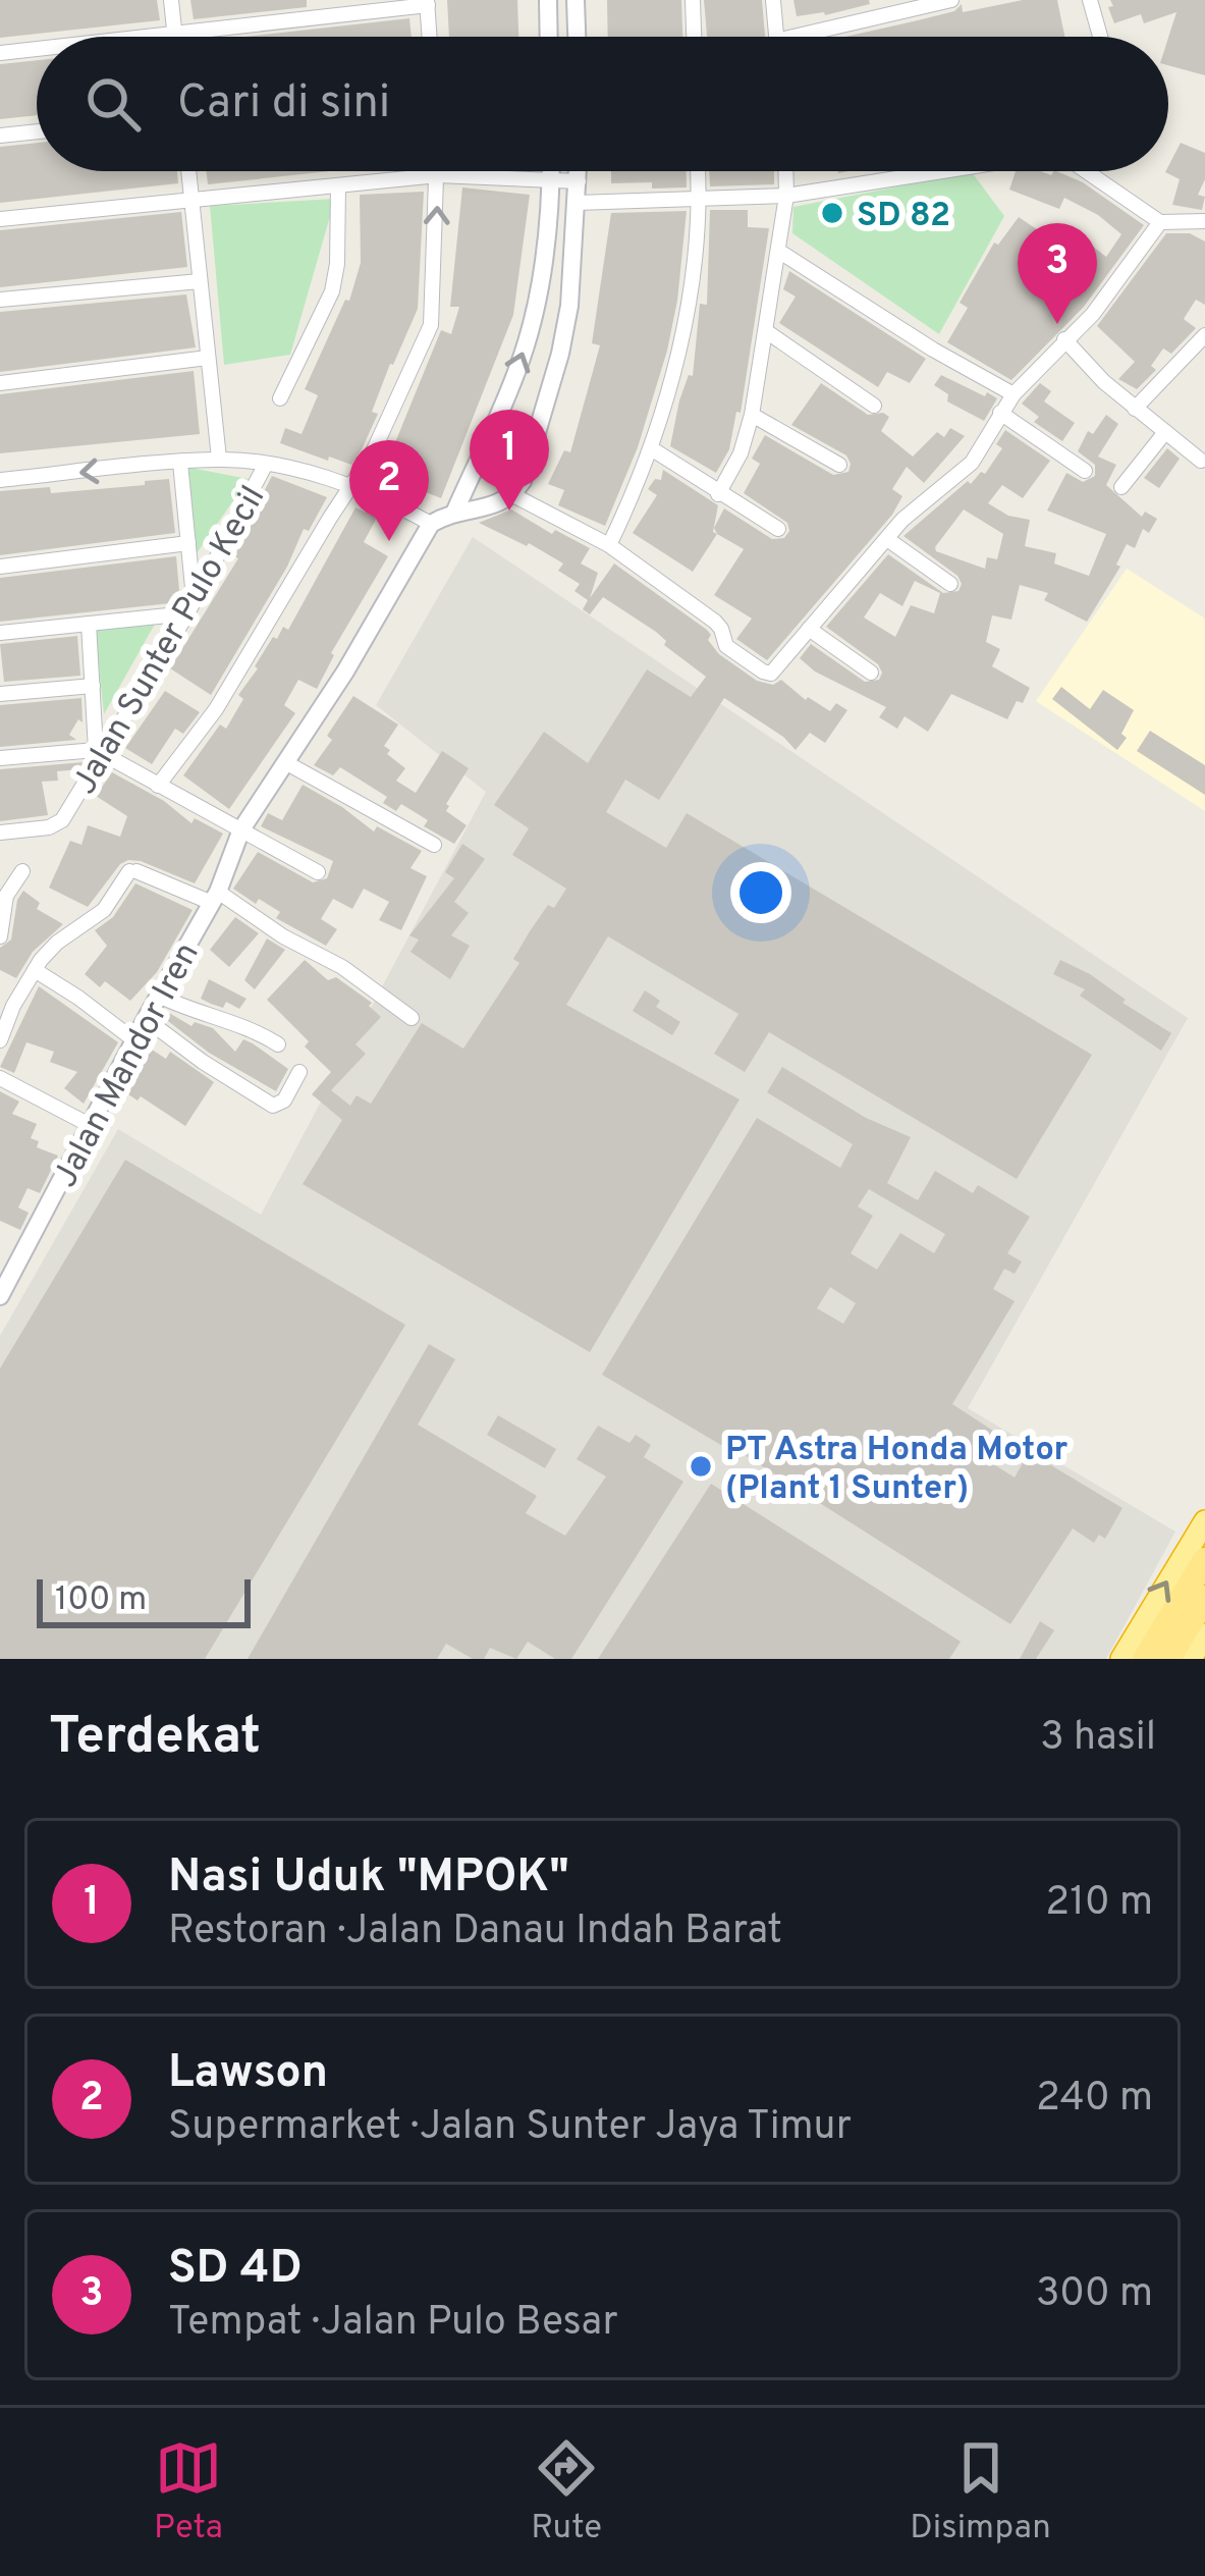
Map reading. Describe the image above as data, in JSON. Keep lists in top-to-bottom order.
{
  "streets": {
    "street": ["Jalan Sunter Pulo Kecil", "Jalan Mandor Iren"]
  },
  "places": ["SD 82", "PT Astra Honda Motor (Plant 1 Sunter)"],
  "scale_bar": "100 m",
  "page": {
    "search": "Cari di sini",
    "pins": ["3", "1", "2"],
    "scale": "100 m",
    "heading": ["Terdekat", "3 hasil"],
    "list": [
      {
        "mark": "1",
        "name": "Nasi Uduk \"MPOK\"",
        "note": "Restoran · Jalan Danau Indah Barat",
        "value": "210 m"
      },
      {
        "mark": "2",
        "name": "Lawson",
        "note": "Supermarket · Jalan Sunter Jaya Timur",
        "value": "240 m"
      },
      {
        "mark": "3",
        "name": "SD 4D",
        "note": "Tempat · Jalan Pulo Besar",
        "value": "300 m"
      }
    ],
    "nav": ["Peta", "Rute", "Disimpan"]
  }
}
